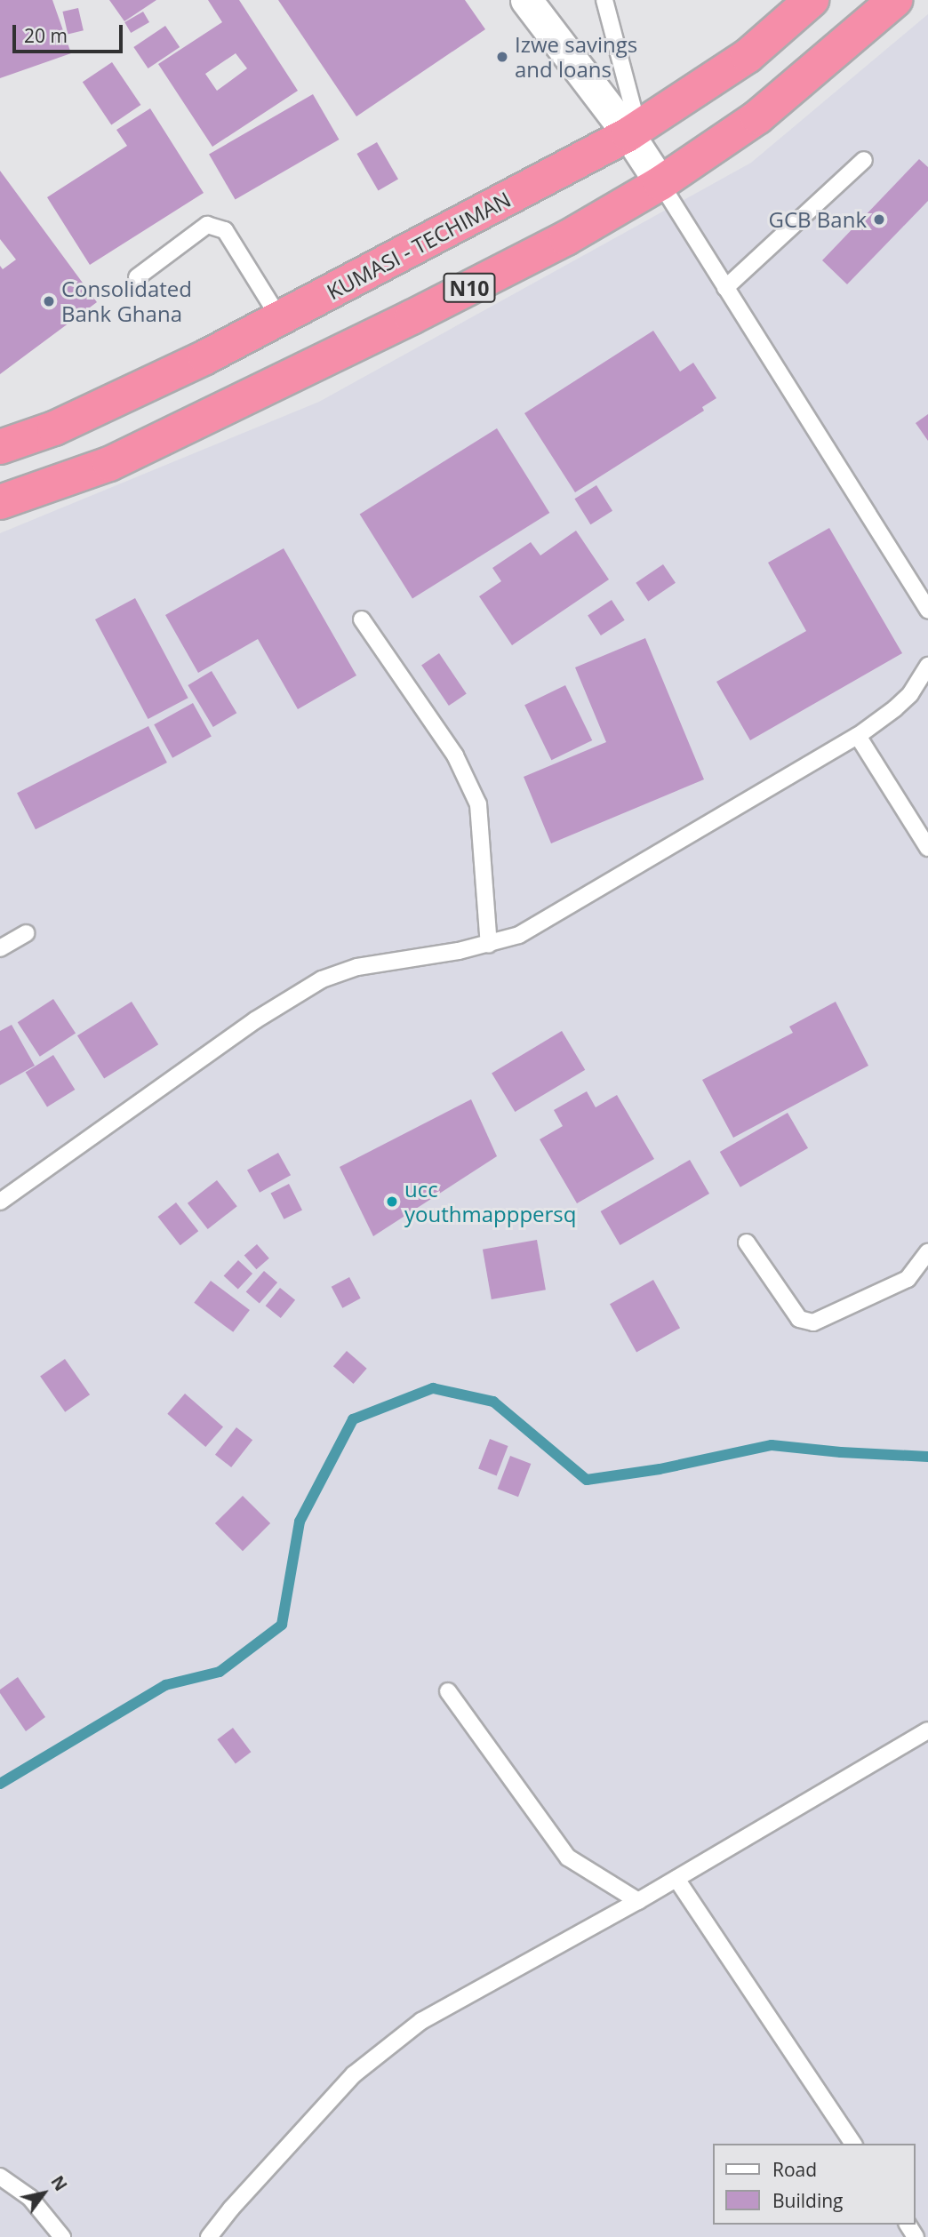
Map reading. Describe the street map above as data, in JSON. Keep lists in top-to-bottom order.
{
  "streets": {
    "highway": ["KUMASI - TECHIMAN", "N10"]
  },
  "places": [
    "Izwe savings and loans",
    "GCB Bank",
    "Consolidated Bank Ghana",
    "ucc youthmapppersq"
  ],
  "legend": ["Road", "Building"],
  "scale_bar": "20 m",
  "north": "top right"
}
